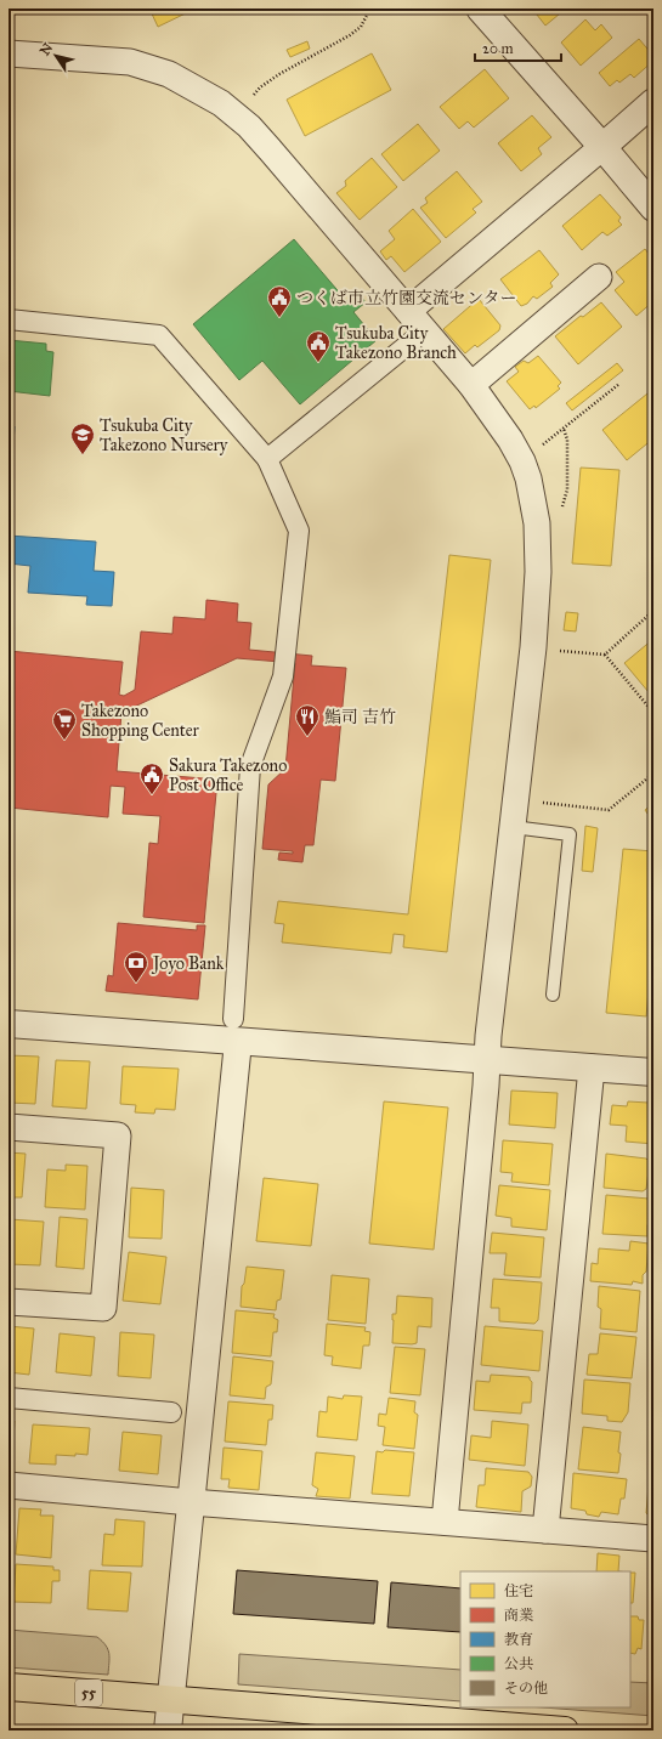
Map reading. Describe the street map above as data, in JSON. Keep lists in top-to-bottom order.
{
  "streets": {
    "main road": ["55"]
  },
  "places": {
    "public building": ["つくば市立竹園交流センター", "Tsukuba City Takezono Branch", "Sakura Takezono Post Office"],
    "school or university": ["Tsukuba City Takezono Nursery"],
    "restaurant": ["鮨司 吉竹"],
    "supermarket": ["Takezono Shopping Center"],
    "bank": ["Joyo Bank"]
  },
  "legend": [
    "住宅",
    "商業",
    "教育",
    "公共",
    "その他"
  ],
  "scale_bar": "20 m",
  "north": "top left"
}
